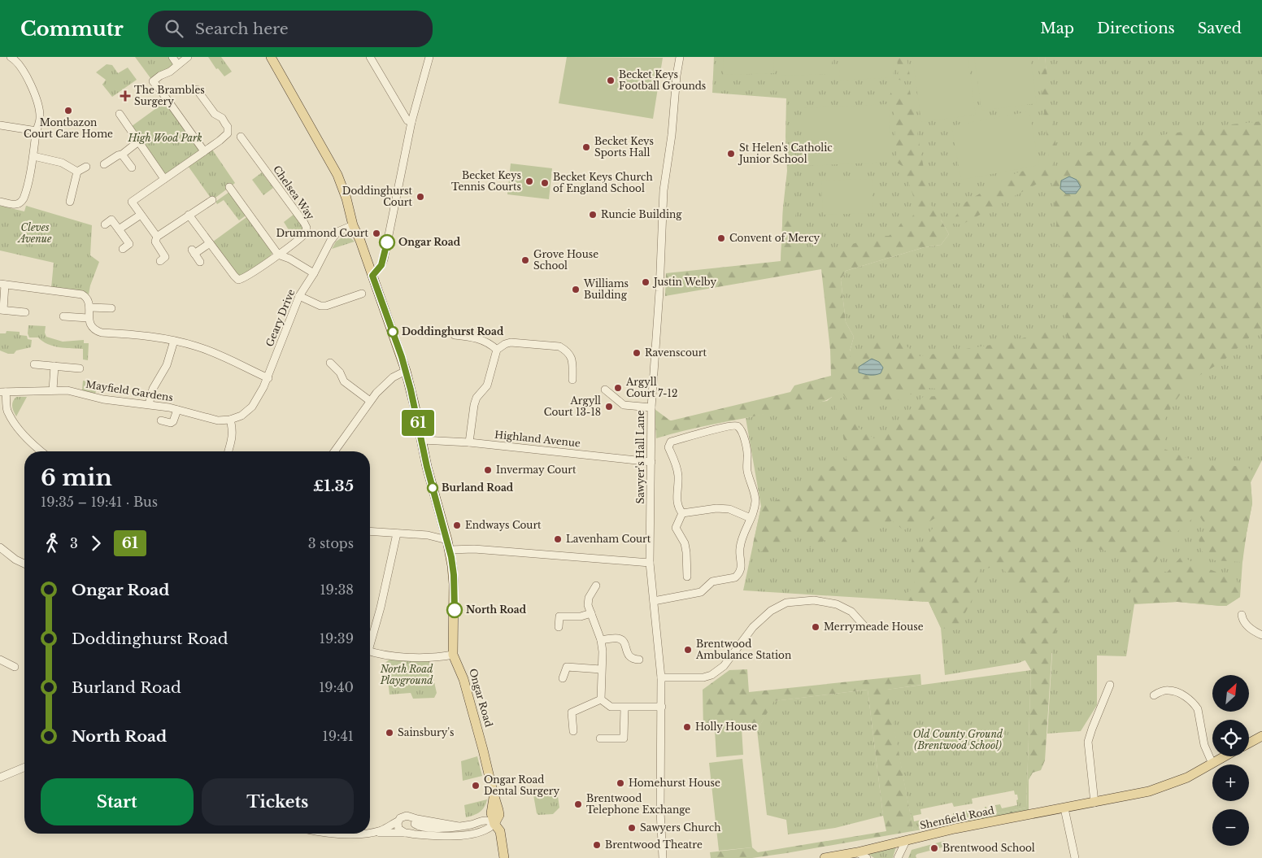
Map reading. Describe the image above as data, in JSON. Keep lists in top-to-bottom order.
{
  "streets": {
    "main road": ["Ongar Road", "Shenfield Road"],
    "street": [
      "Chelsea Way",
      "Geary Drive",
      "Mayfield Gardens",
      "Highland Avenue",
      "Sawyer's Hall Lane"
    ]
  },
  "crossings": [
    ["Geary Drive", "Mayfield Gardens"],
    ["Geary Drive", "Ongar Road"],
    ["Highland Avenue", "Sawyer's Hall Lane"],
    ["Highland Avenue", "Ongar Road"]
  ],
  "parks": [
    "High Wood Park",
    "Cleves Avenue",
    "North Road Playground",
    "Old County Ground (Brentwood School)"
  ],
  "places": {
    "other": [
      "Becket Keys Football Grounds",
      "Montbazon Court Care Home",
      "Becket Keys Sports Hall",
      "St Helen's Catholic Junior School",
      "Becket Keys Tennis Courts",
      "Becket Keys Church of England School",
      "Doddinghurst Court",
      "Runcie Building",
      "Drummond Court",
      "Convent of Mercy",
      "Ongar Road",
      "Grove House School",
      "Justin Welby",
      "Williams Building",
      "Doddinghurst Road",
      "Ravenscourt",
      "Argyll Court 7-12",
      "Argyll Court 13-18",
      "Invermay Court",
      "Burland Road",
      "Endways Court",
      "Lavenham Court",
      "North Road",
      "Merrymeade House",
      "Brentwood Ambulance Station",
      "Holly House",
      "Sainsbury's",
      "Homehurst House",
      "Ongar Road Dental Surgery",
      "Brentwood Telephone Exchange",
      "Sawyers Church",
      "Brentwood Theatre",
      "Brentwood School"
    ],
    "health": ["The Brambles Surgery"]
  },
  "lines": ["bus line 61"],
  "north": "top right",
  "page": {
    "header": "Commutr",
    "search": "Search here",
    "nav": ["Map", "Directions", "Saved"],
    "on_map": "61",
    "heading": ["6 min", "19:35 – 19:41 · Bus", "£1.35"],
    "legs": ["3", "61", "3 stops"],
    "list": [
      {
        "name": "Ongar Road",
        "value": "19:38"
      },
      {
        "name": "Doddinghurst Road",
        "value": "19:39"
      },
      {
        "name": "Burland Road",
        "value": "19:40"
      },
      {
        "name": "North Road",
        "value": "19:41"
      }
    ],
    "map_buttons": ["+", "−"],
    "buttons": ["Start", "Tickets"]
  }
}
